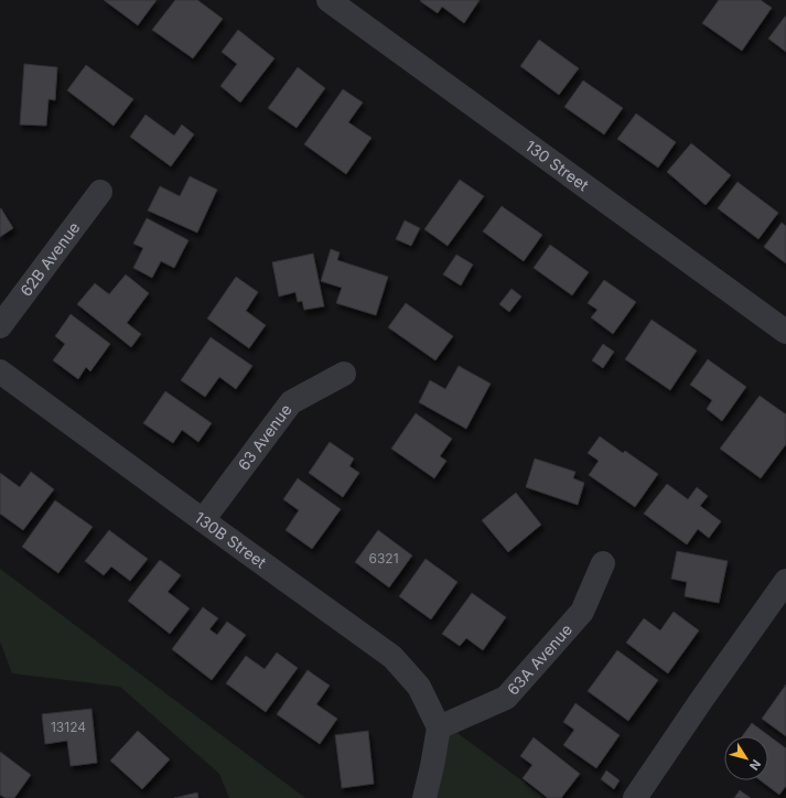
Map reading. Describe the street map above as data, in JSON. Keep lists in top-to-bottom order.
{
  "streets": {
    "street": [
      "130 Street",
      "62B Avenue",
      "63 Avenue",
      "130B Street",
      "63A Avenue"
    ]
  },
  "crossings": [
    ["63 Avenue", "130B Street"],
    ["130B Street", "63A Avenue"]
  ],
  "house_numbers": ["6321", "13124"],
  "north": "bottom right"
}
